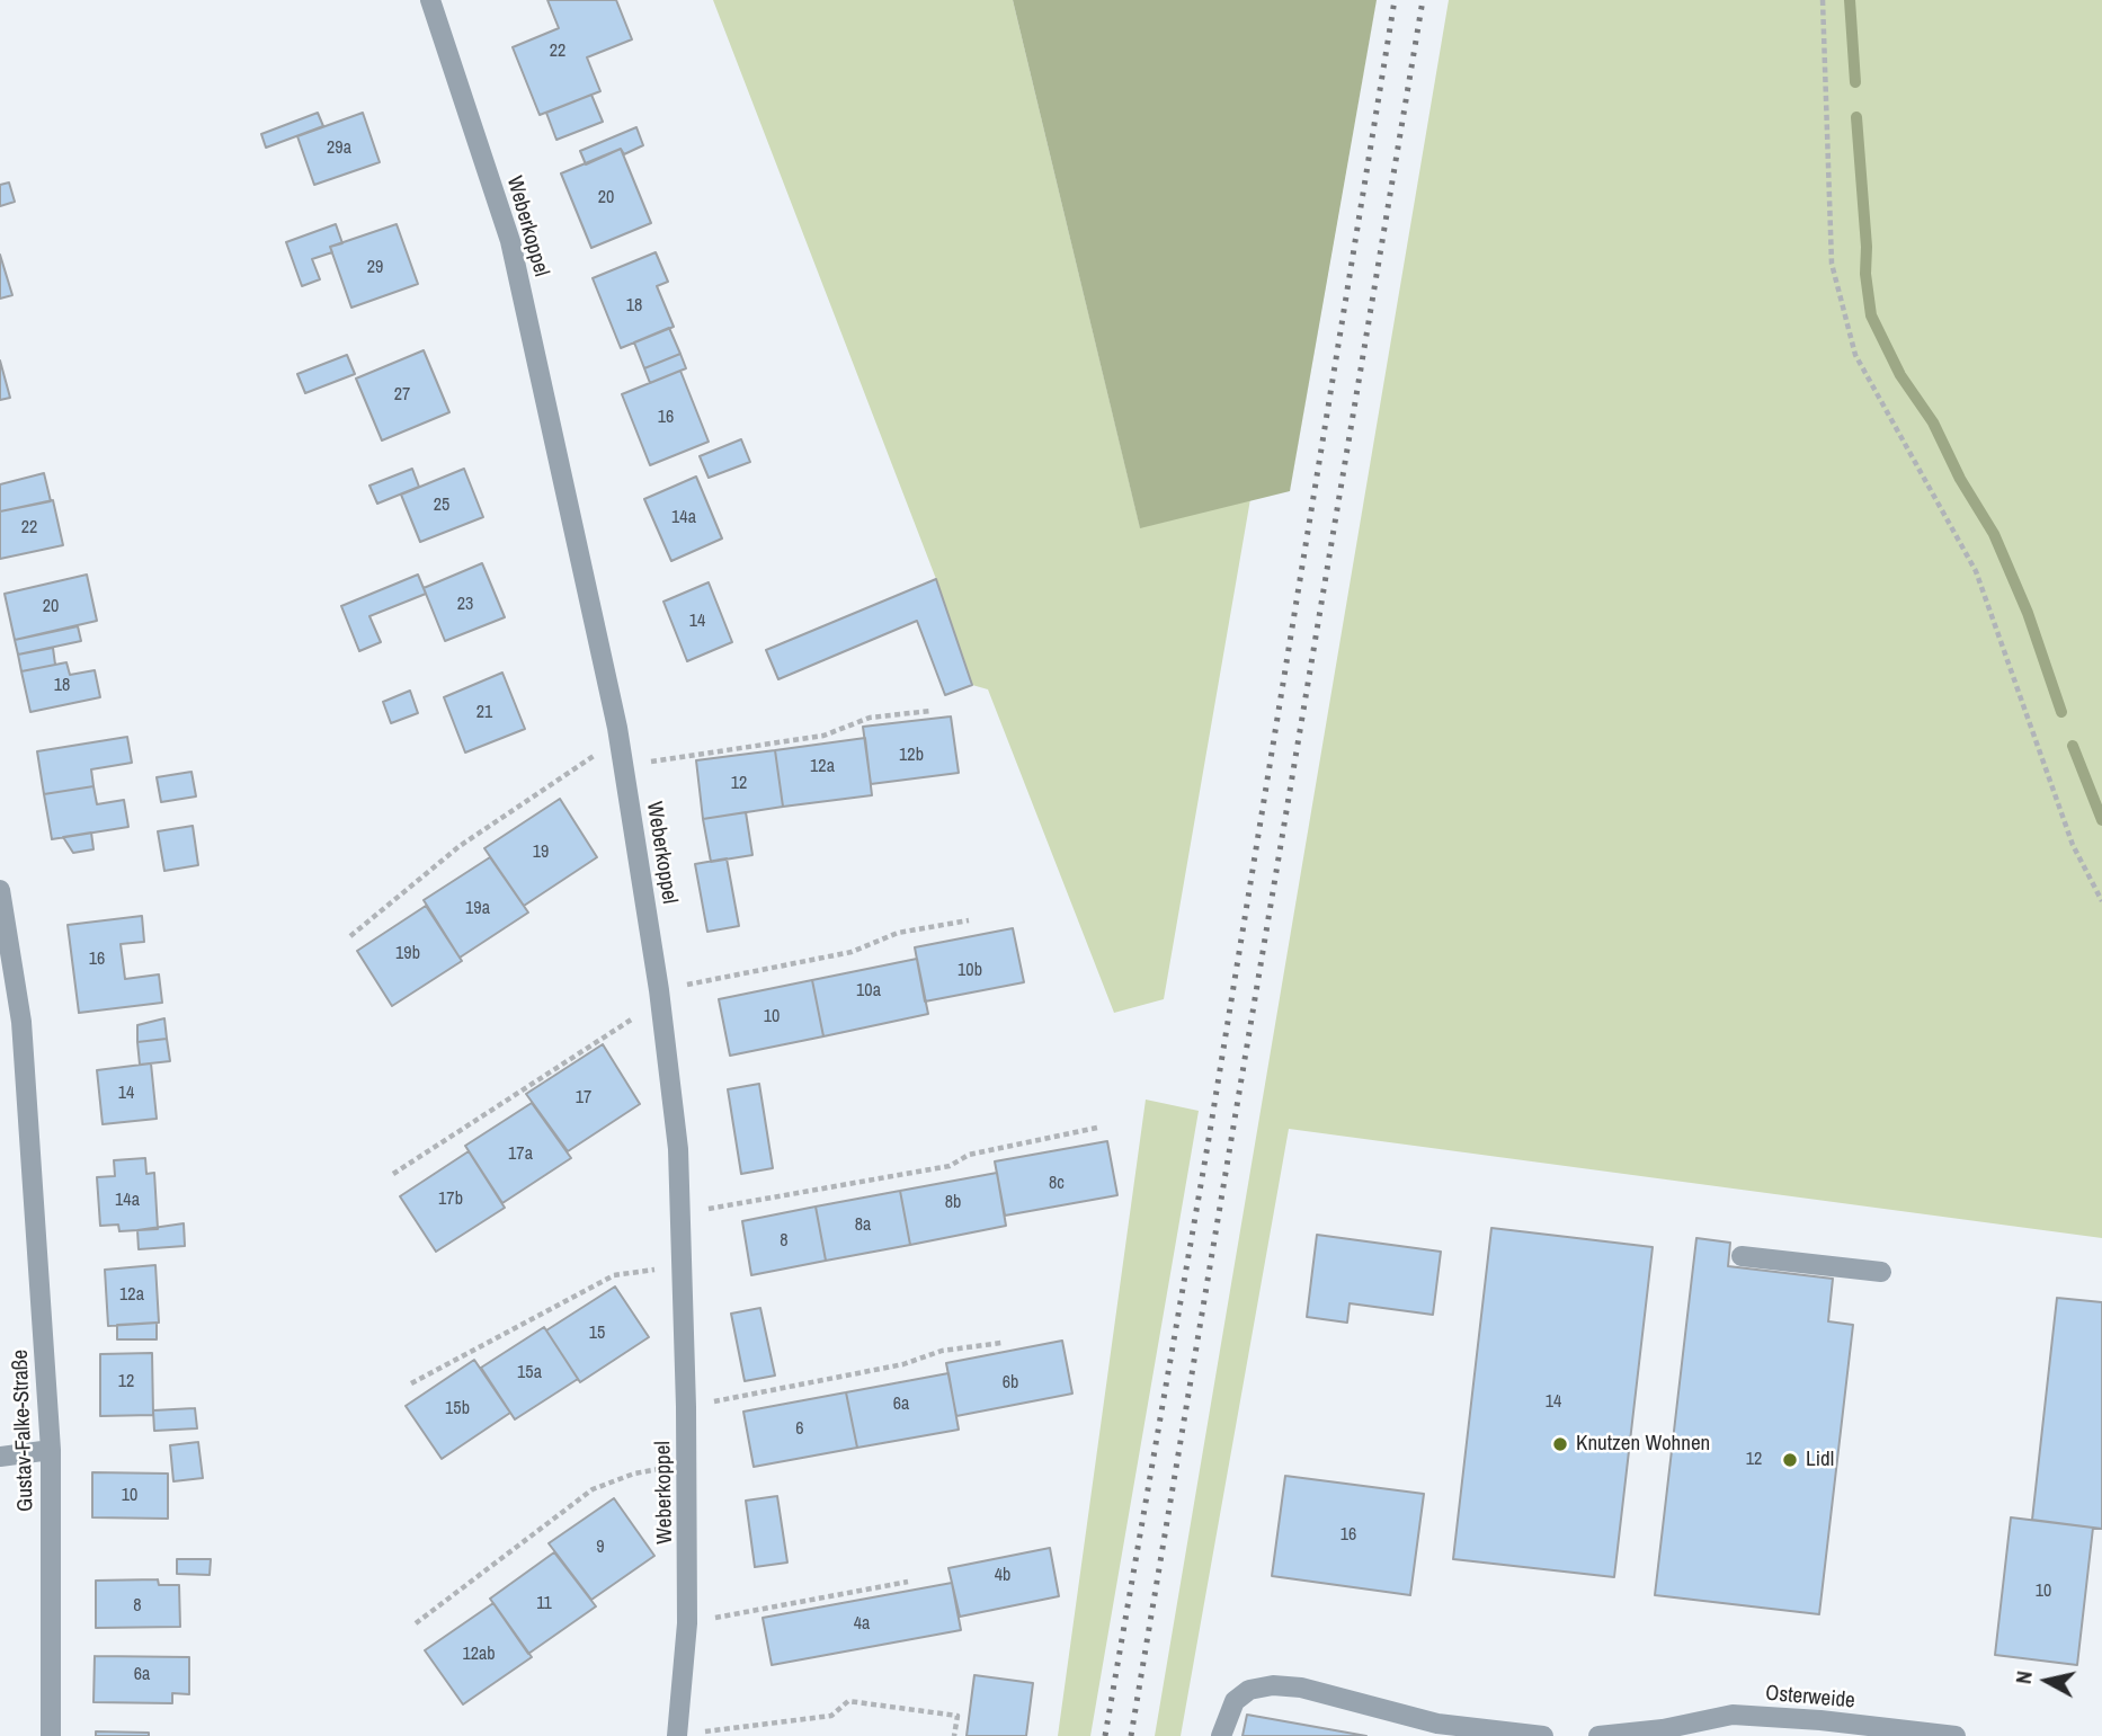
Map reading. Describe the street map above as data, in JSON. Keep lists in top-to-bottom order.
{
  "streets": {
    "street": ["Weberkoppel", "Gustav-Falke-Straße", "Osterweide"]
  },
  "places": ["Knutzen Wohnen", "Lidl"],
  "house_numbers": [
    "22",
    "29a",
    "20",
    "29",
    "18",
    "27",
    "16",
    "25",
    "14a",
    "22",
    "23",
    "20",
    "14",
    "18",
    "21",
    "12b",
    "12a",
    "12",
    "19",
    "19a",
    "19b",
    "16",
    "10b",
    "10a",
    "10",
    "14",
    "17",
    "17a",
    "8c",
    "17b",
    "14a",
    "8b",
    "8a",
    "8",
    "12a",
    "15",
    "15a",
    "12",
    "6b",
    "14",
    "6a",
    "15b",
    "6",
    "12",
    "10",
    "16",
    "9",
    "4b",
    "10",
    "11",
    "8",
    "4a",
    "12ab",
    "6a"
  ],
  "north": "left"
}
